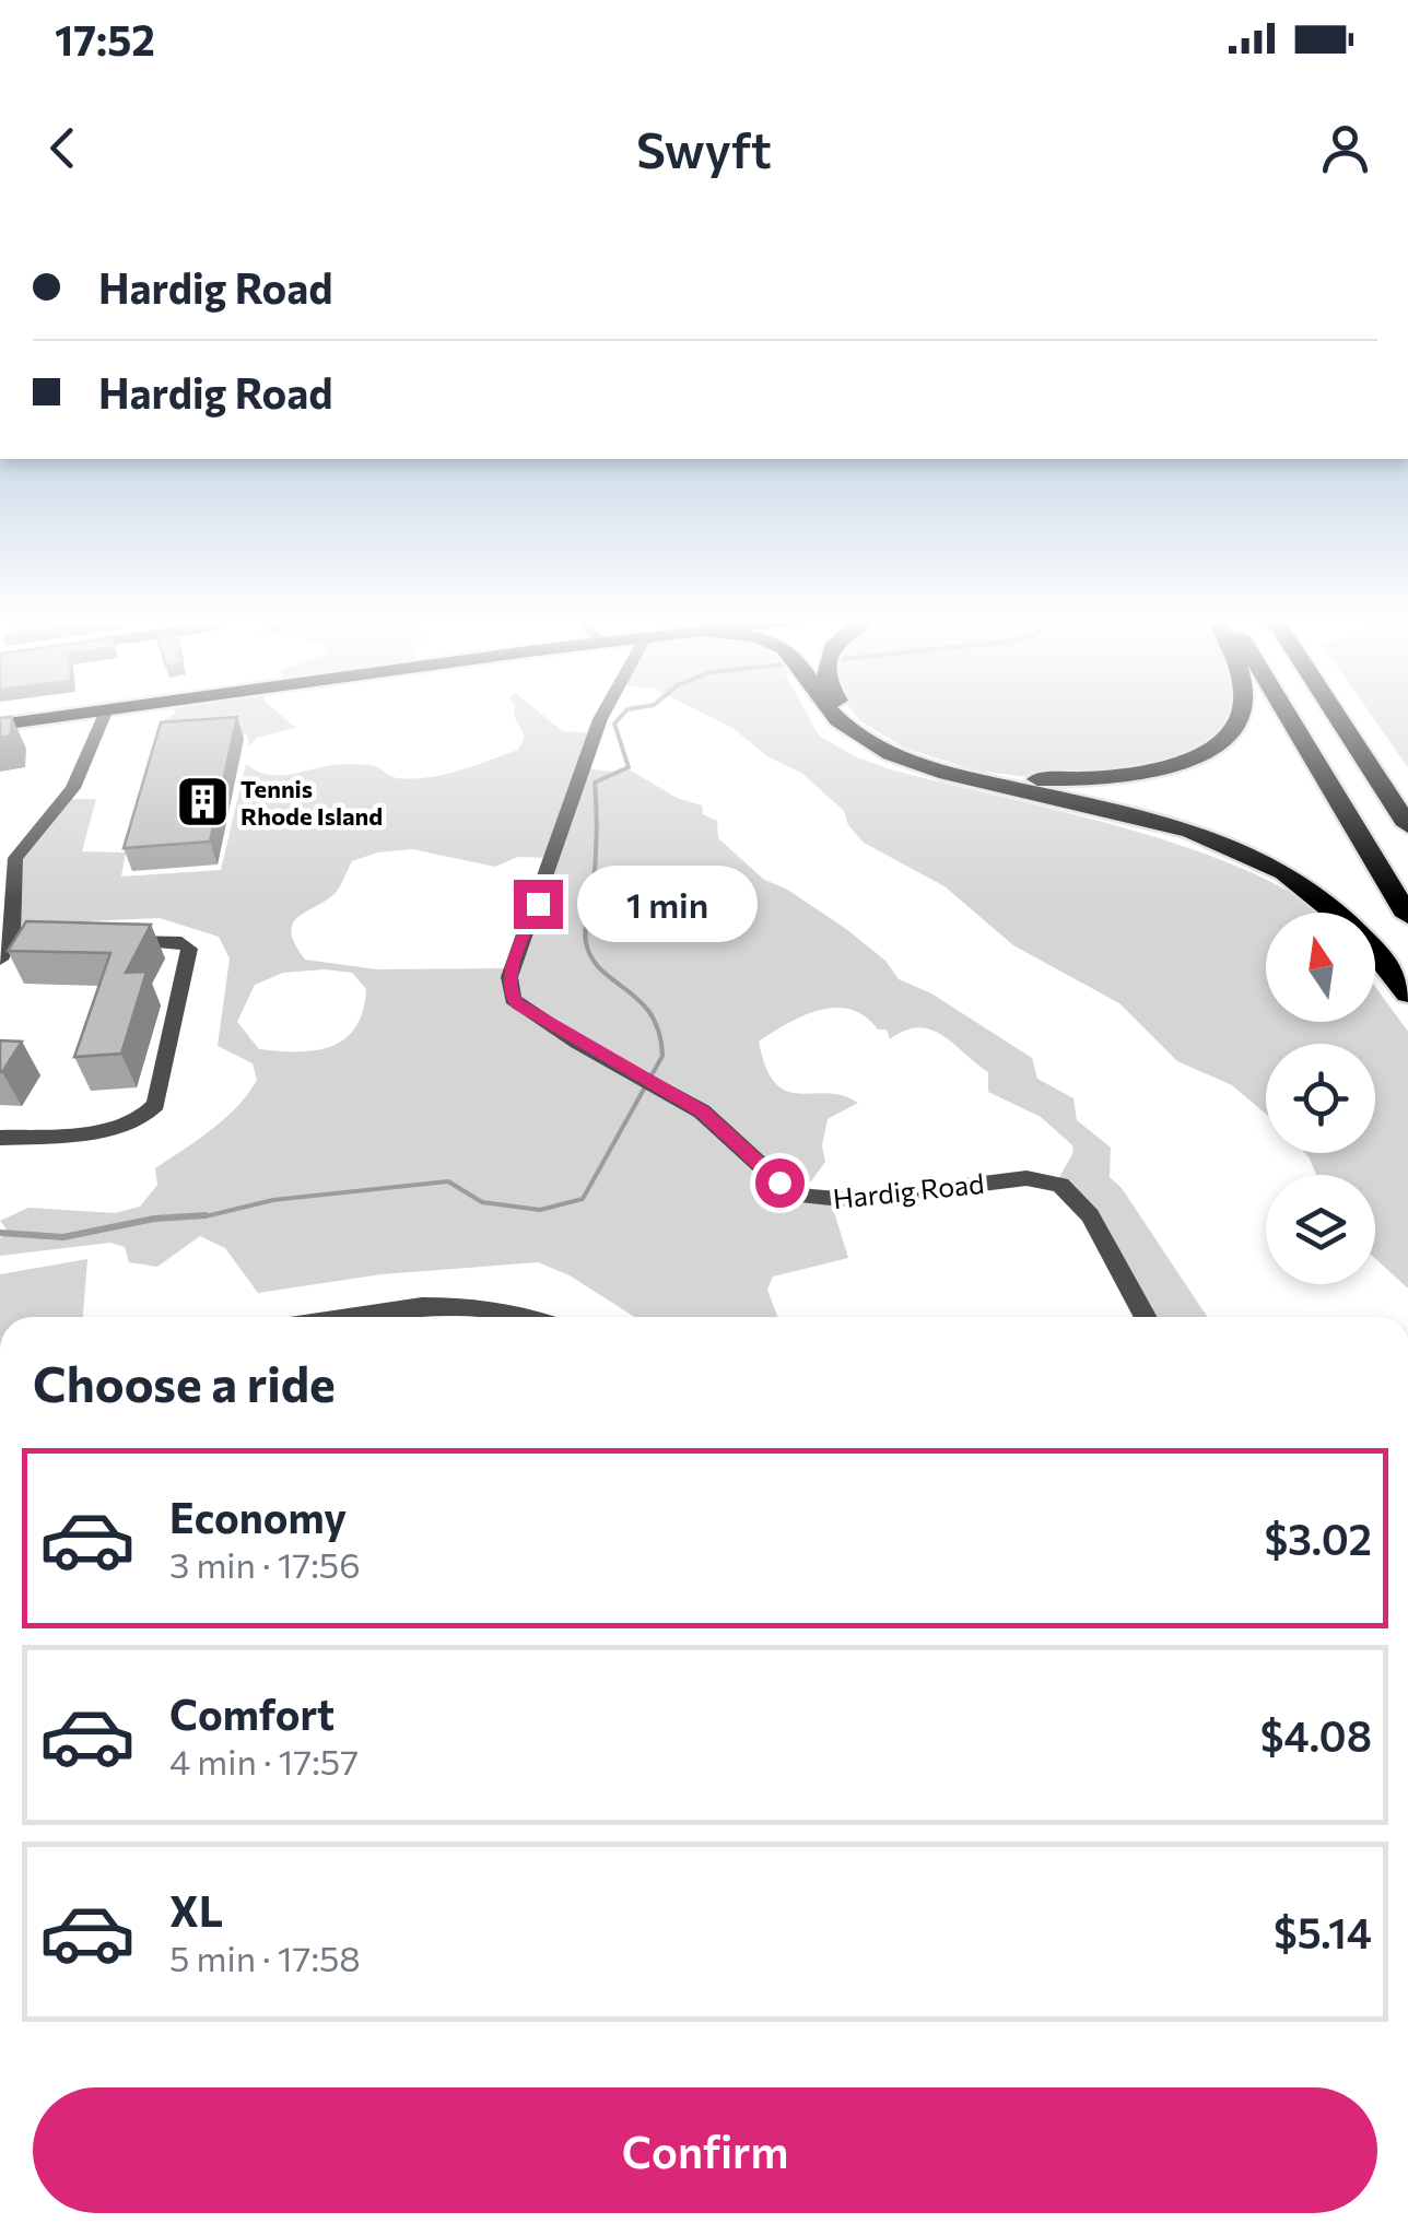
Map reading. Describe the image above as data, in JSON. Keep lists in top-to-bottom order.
{
  "streets": {
    "street": ["Hardig Road"]
  },
  "places": {
    "building": ["Tennis Rhode Island"]
  },
  "north": "top",
  "page": {
    "status": "17:52",
    "header": "Swyft",
    "banner": ["Hardig Road", "Hardig Road"],
    "bubble": "1 min",
    "heading": "Choose a ride",
    "list": [
      {
        "name": "Economy",
        "note": "3 min · 17:56",
        "value": "$3.02"
      },
      {
        "name": "Comfort",
        "note": "4 min · 17:57",
        "value": "$4.08"
      },
      {
        "name": "XL",
        "note": "5 min · 17:58",
        "value": "$5.14"
      }
    ],
    "buttons": "Confirm"
  }
}
